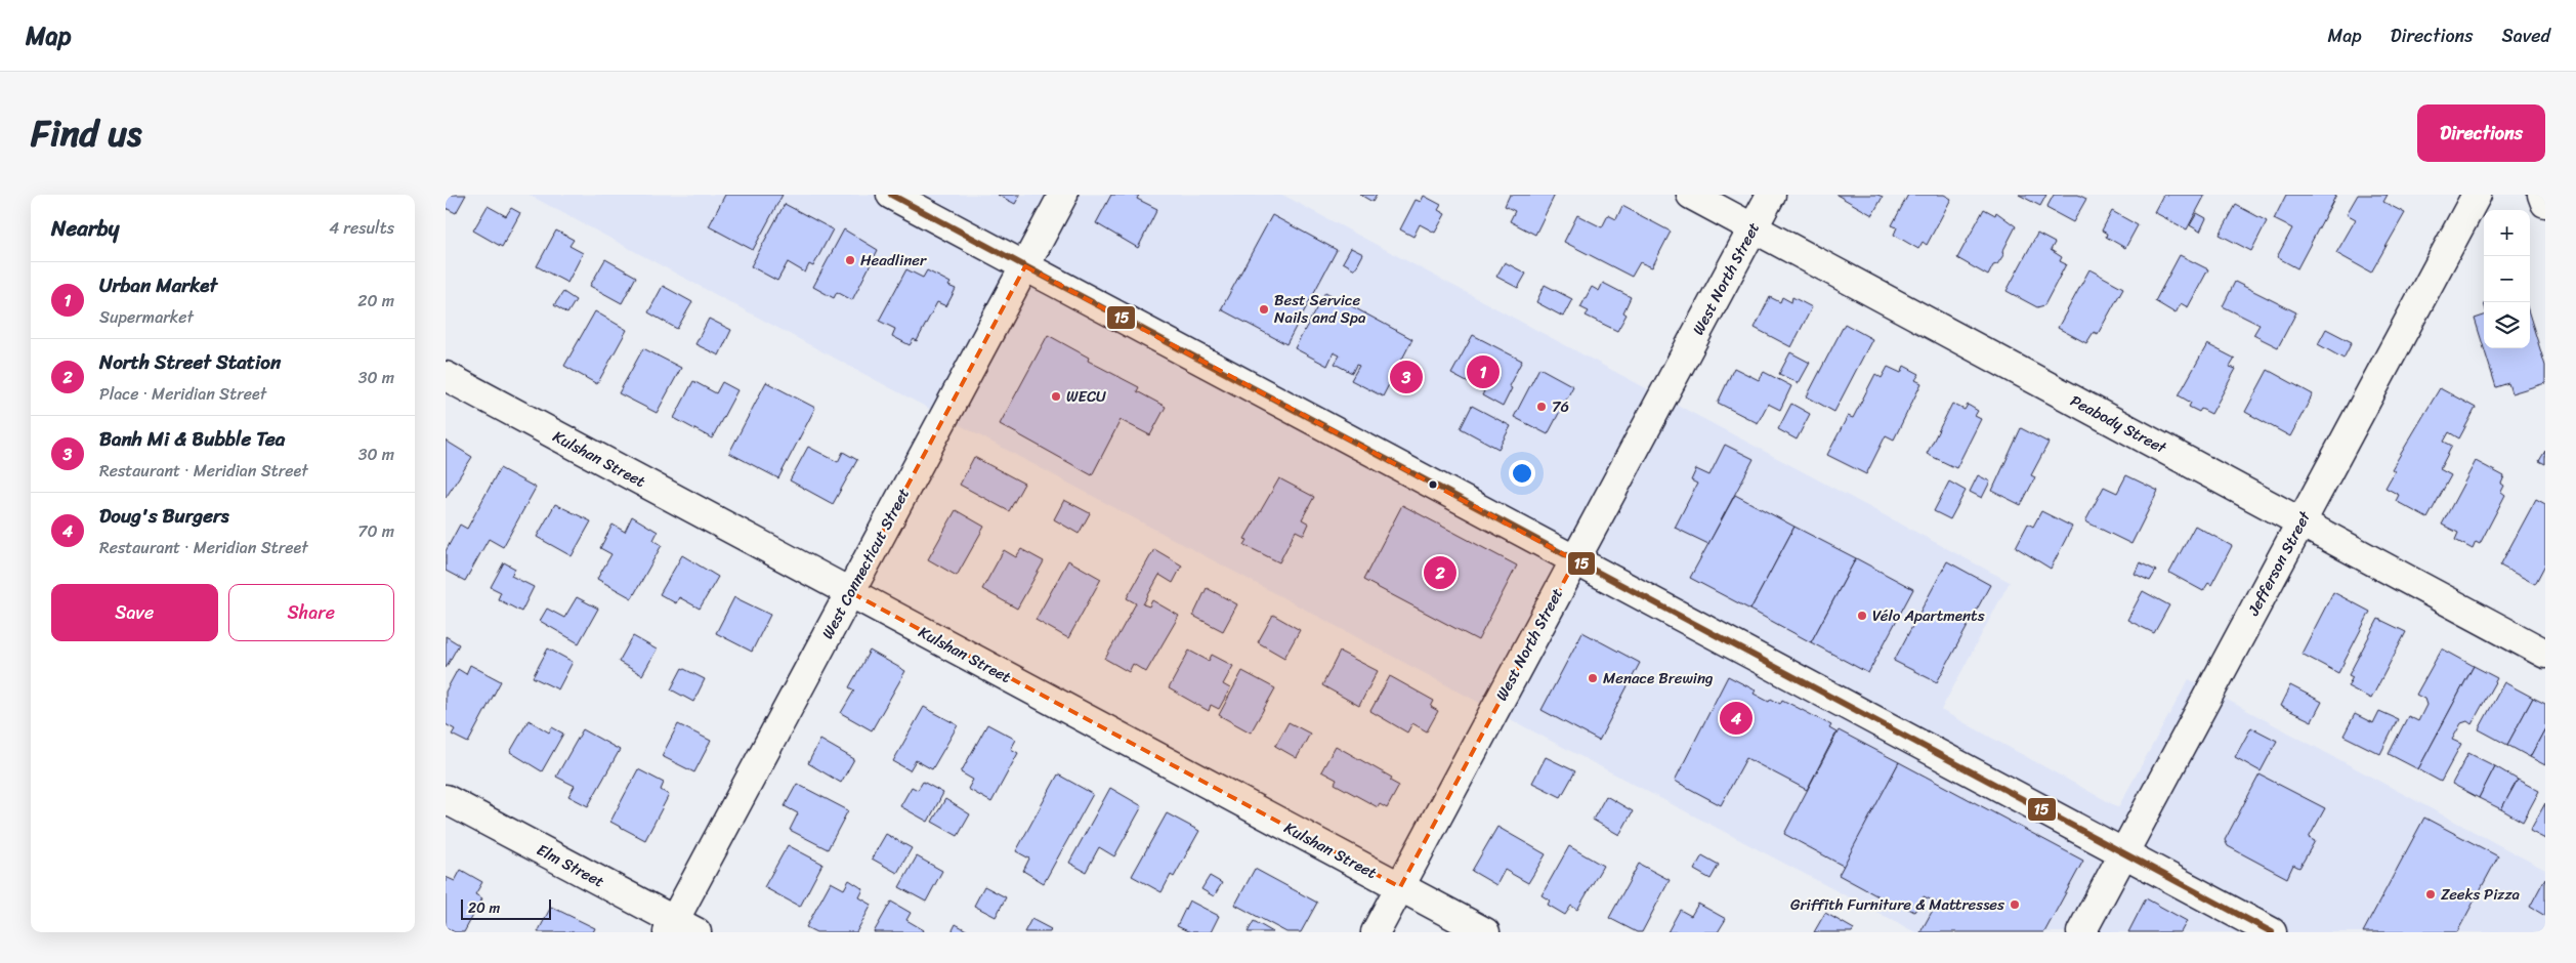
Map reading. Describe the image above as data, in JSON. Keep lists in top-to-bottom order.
{
  "streets": {
    "street": [
      "West North Street",
      "Peabody Street",
      "Kulshan Street",
      "West Connecticut Street",
      "Jefferson Street",
      "Elm Street"
    ]
  },
  "crossings": [
    ["West North Street", "Peabody Street"],
    ["West North Street", "Kulshan Street"],
    ["Peabody Street", "Jefferson Street"],
    ["Kulshan Street", "West Connecticut Street"],
    ["West Connecticut Street", "Elm Street"]
  ],
  "places": [
    "Headliner",
    "Best Service Nails and Spa",
    "WECU",
    "76",
    "Vélo Apartments",
    "Menace Brewing",
    "Zeeks Pizza",
    "Griffith Furniture & Mattresses"
  ],
  "lines": ["transit line 15"],
  "scale_bar": "20 m",
  "page": {
    "header": "Map",
    "nav": ["Map", "Directions", "Saved"],
    "title": "Find us",
    "buttons": [
      "Directions",
      ["Save", "Share"]
    ],
    "heading": ["Nearby", "4 results"],
    "map_buttons": ["+", "−"],
    "list": [
      {
        "mark": "1",
        "name": "Urban Market",
        "note": "Supermarket",
        "value": "20 m"
      },
      {
        "mark": "2",
        "name": "North Street Station",
        "note": "Place · Meridian Street",
        "value": "30 m"
      },
      {
        "mark": "3",
        "name": "Banh Mi & Bubble Tea",
        "note": "Restaurant · Meridian Street",
        "value": "30 m"
      },
      {
        "mark": "4",
        "name": "Doug's Burgers",
        "note": "Restaurant · Meridian Street",
        "value": "70 m"
      }
    ],
    "pins": [
      "1",
      "3",
      "2",
      "4"
    ],
    "scale": "20 m"
  }
}
